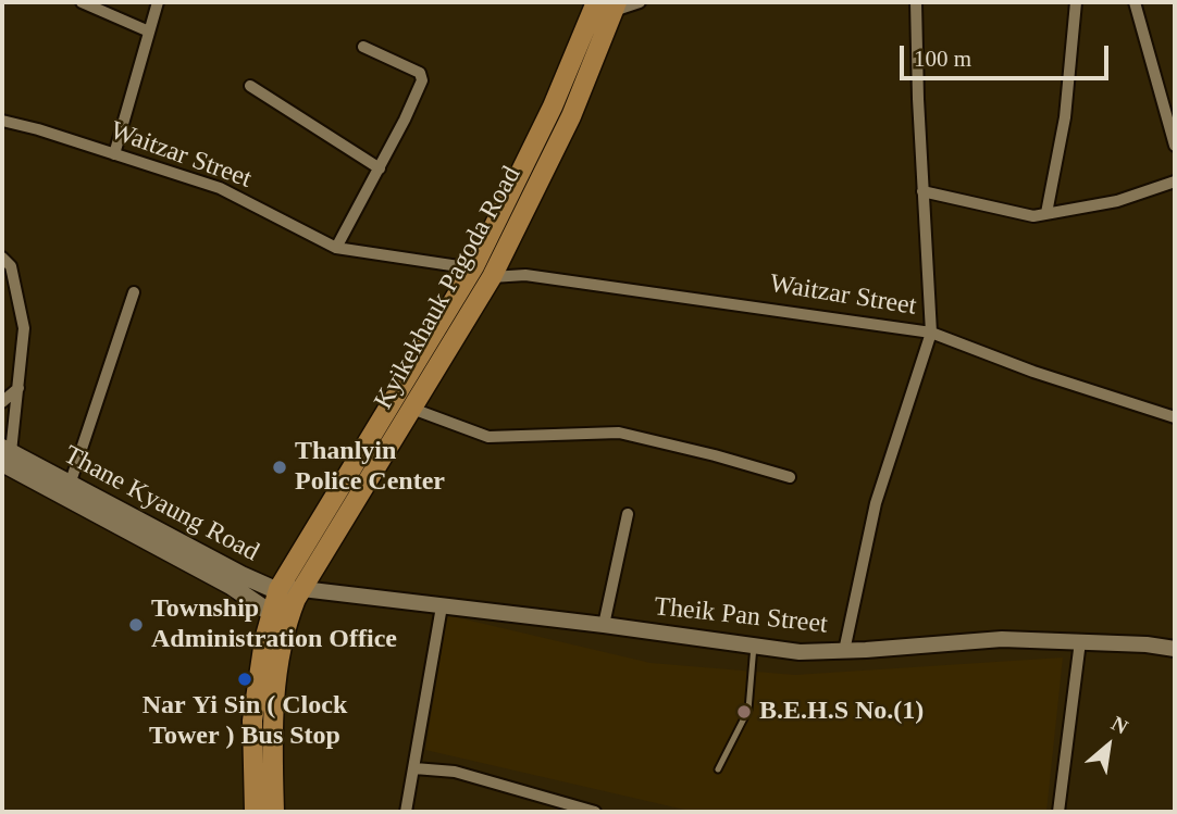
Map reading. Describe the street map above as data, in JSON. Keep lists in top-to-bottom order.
{
  "streets": {
    "main road": ["Kyikekhauk Pagoda Road", "Thane Kyaung Road"],
    "street": ["Waitzar Street", "Theik Pan Street"]
  },
  "crossings": [
    ["Waitzar Street", "Kyikekhauk Pagoda Road"],
    ["Kyikekhauk Pagoda Road", "Thane Kyaung Road"],
    ["Kyikekhauk Pagoda Road", "Theik Pan Street"],
    ["Thane Kyaung Road", "Theik Pan Street"]
  ],
  "places": [
    "Thanlyin Police Center",
    "Township Administration Office",
    "Nar Yi Sin ( Clock Tower ) Bus Stop",
    "B.E.H.S No.(1)"
  ],
  "scale_bar": "100 m",
  "north": "top right"
}
